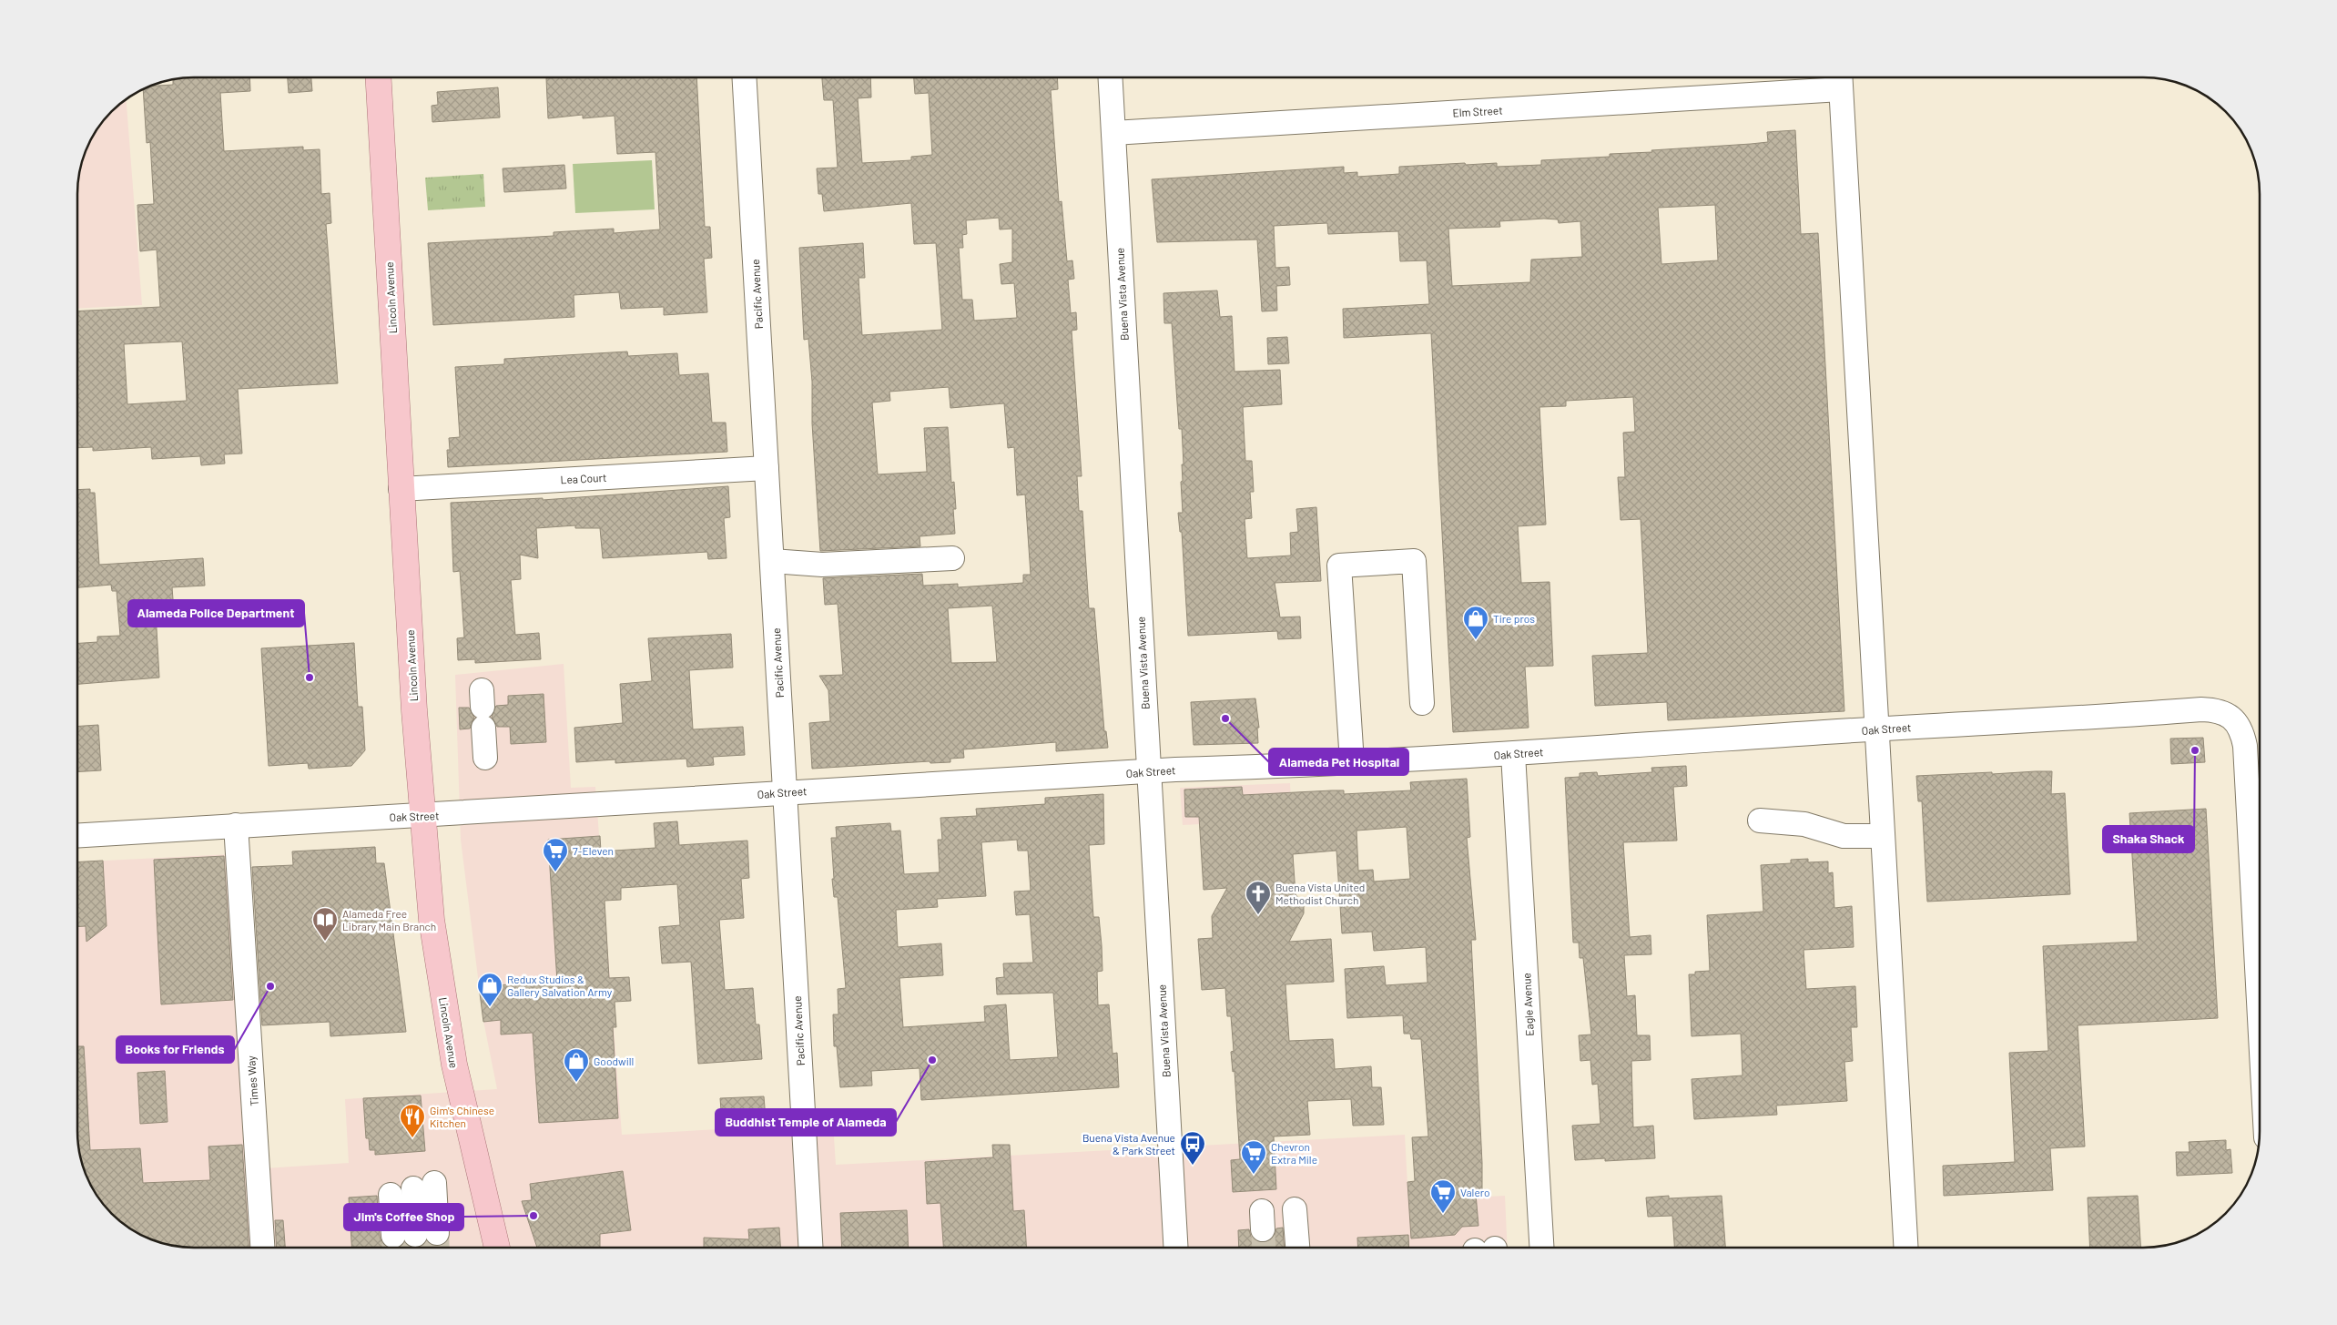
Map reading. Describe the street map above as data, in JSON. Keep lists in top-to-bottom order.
{
  "streets": {
    "main road": ["Lincoln Avenue"],
    "street": [
      "Elm Street",
      "Pacific Avenue",
      "Buena Vista Avenue",
      "Lea Court",
      "Oak Street",
      "Eagle Avenue",
      "Times Way"
    ]
  },
  "crossings": [
    ["Elm Street", "Buena Vista Avenue"],
    ["Pacific Avenue", "Lea Court"],
    ["Pacific Avenue", "Oak Street"],
    ["Buena Vista Avenue", "Oak Street"],
    ["Lincoln Avenue", "Lea Court"],
    ["Lincoln Avenue", "Oak Street"],
    ["Oak Street", "Eagle Avenue"],
    ["Oak Street", "Times Way"]
  ],
  "places": {
    "shop": ["Tire pros", "Redux Studios & Gallery Salvation Army", "Goodwill"],
    "other": [
      "Alameda Police Department",
      "Alameda Pet Hospital",
      "Shaka Shack",
      "Books for Friends",
      "Buddhist Temple of Alameda",
      "Jim's Coffee Shop"
    ],
    "supermarket": ["7-Eleven", "Chevron Extra Mile", "Valero"],
    "church": ["Buena Vista United Methodist Church"],
    "library": ["Alameda Free Library Main Branch"],
    "restaurant": ["Gim's Chinese Kitchen"],
    "bus stop": ["Buena Vista Avenue & Park Street"]
  }
}
